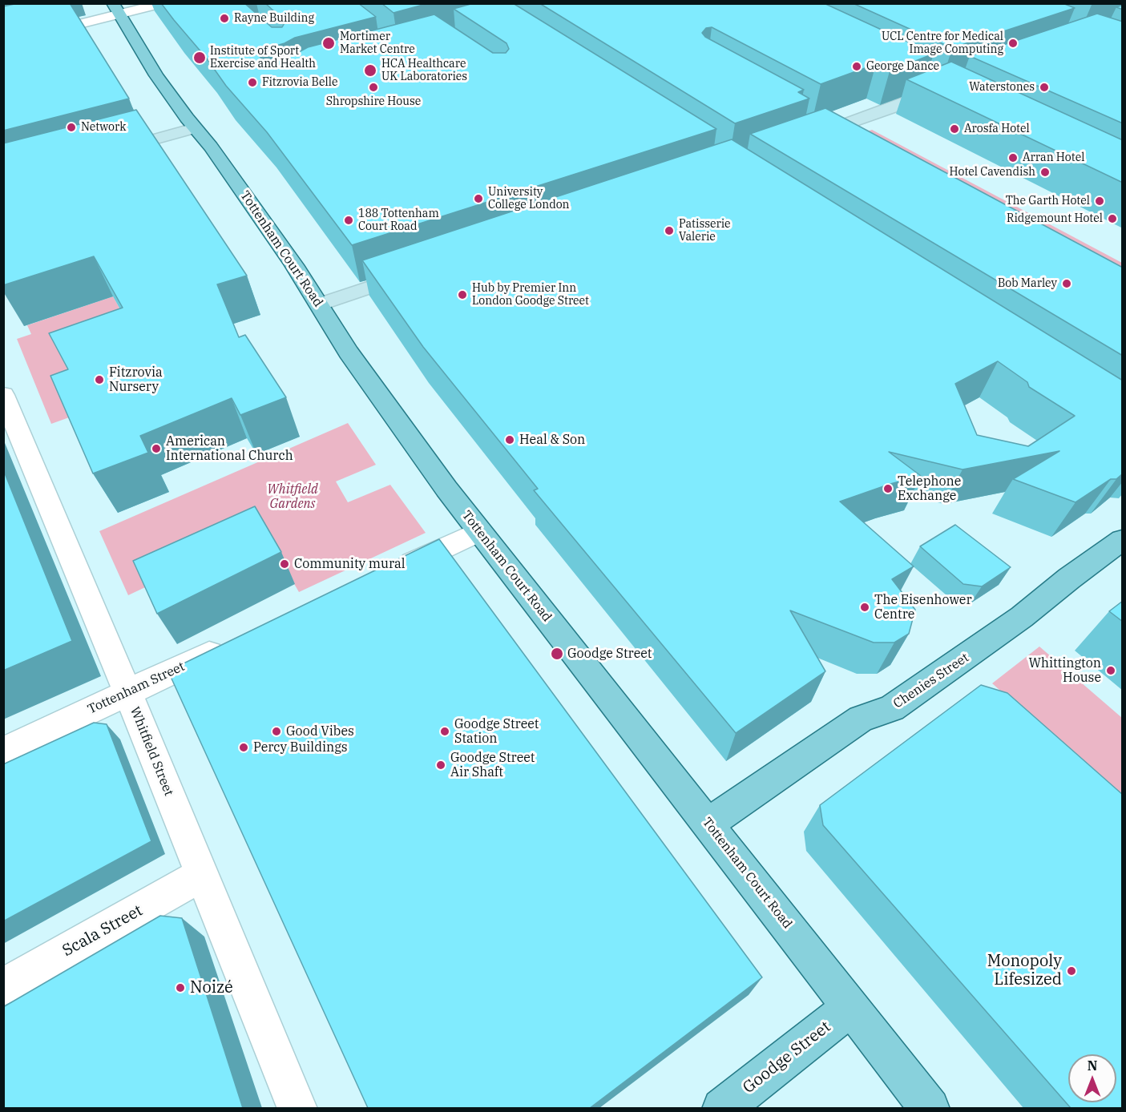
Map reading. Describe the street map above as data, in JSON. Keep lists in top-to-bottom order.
{
  "streets": {
    "main road": ["Tottenham Court Road", "Chenies Street", "Goodge Street"],
    "street": ["Tottenham Street", "Whitfield Street", "Scala Street"]
  },
  "crossings": [
    ["Tottenham Court Road", "Chenies Street"],
    ["Tottenham Court Road", "Goodge Street"],
    ["Tottenham Street", "Whitfield Street"],
    ["Whitfield Street", "Scala Street"]
  ],
  "parks": ["Whitfield Gardens"],
  "places": [
    "Rayne Building",
    "Mortimer Market Centre",
    "UCL Centre for Medical Image Computing",
    "Institute of Sport Exercise and Health",
    "George Dance",
    "HCA Healthcare UK Laboratories",
    "Fitzrovia Belle",
    "Shropshire House",
    "Waterstones",
    "Network",
    "Arosfa Hotel",
    "Arran Hotel",
    "Hotel Cavendish",
    "University College London",
    "The Garth Hotel",
    "Ridgemount Hotel",
    "188 Tottenham Court Road",
    "Patisserie Valerie",
    "Bob Marley",
    "Hub by Premier Inn London Goodge Street",
    "Fitzrovia Nursery",
    "Heal & Son",
    "American International Church",
    "Telephone Exchange",
    "Community mural",
    "The Eisenhower Centre",
    "Goodge Street",
    "Whittington House",
    "Good Vibes",
    "Goodge Street Station",
    "Percy Buildings",
    "Goodge Street Air Shaft",
    "Monopoly Lifesized",
    "Noizé"
  ],
  "north": "top"
}
